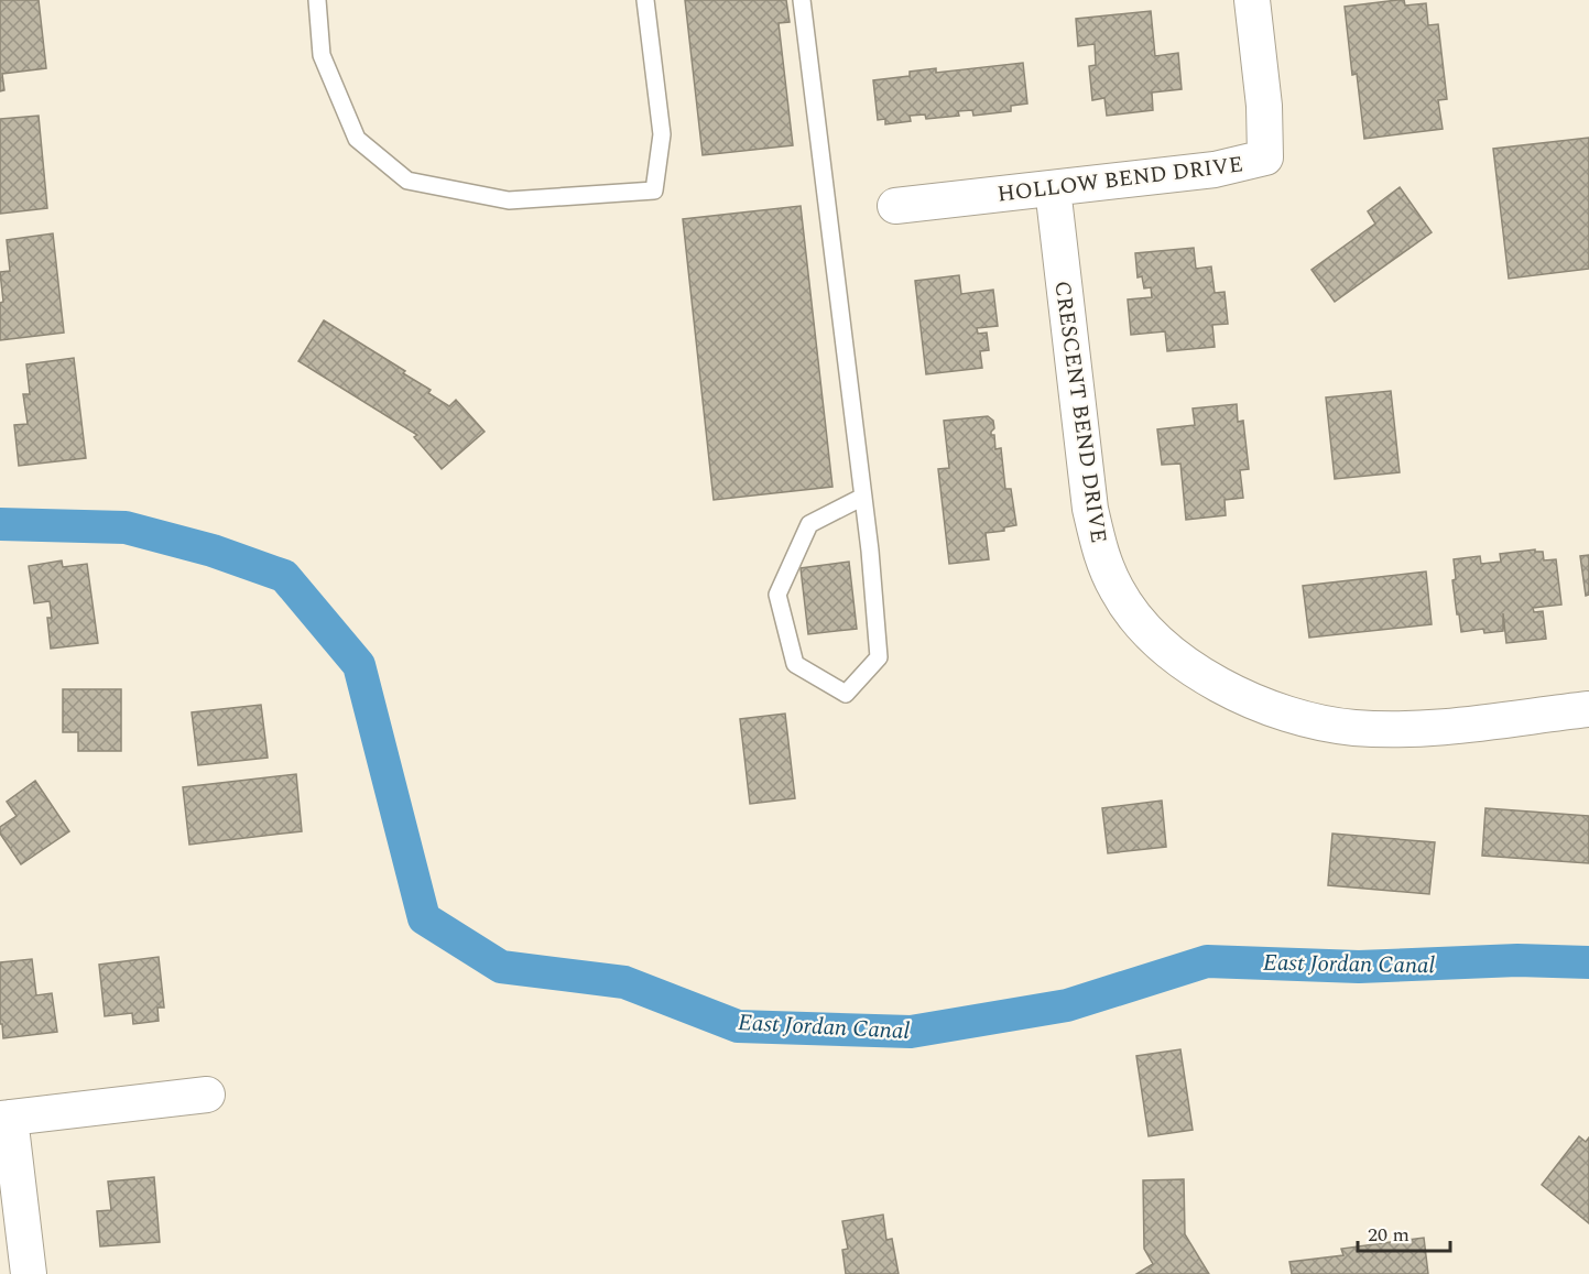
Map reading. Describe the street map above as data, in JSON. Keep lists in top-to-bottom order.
{
  "streets": {
    "street": ["HOLLOW BEND DRIVE", "CRESCENT BEND DRIVE"]
  },
  "crossings": [
    ["HOLLOW BEND DRIVE", "CRESCENT BEND DRIVE"]
  ],
  "water": ["East Jordan Canal"],
  "scale_bar": "20 m"
}
